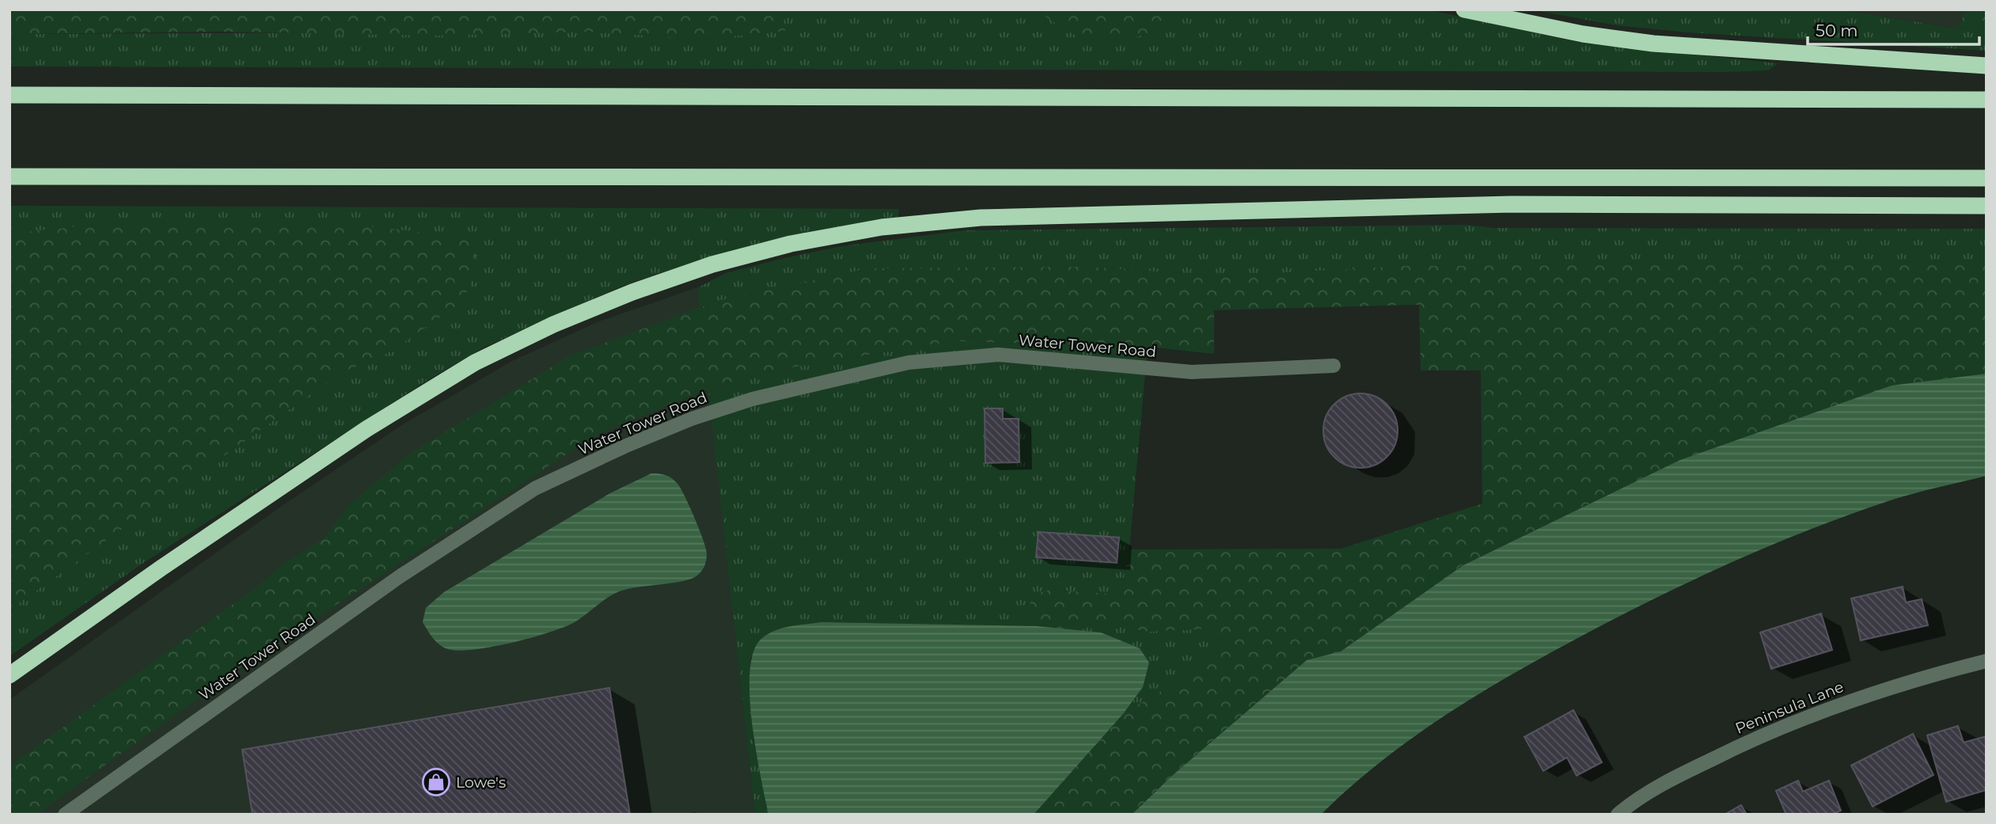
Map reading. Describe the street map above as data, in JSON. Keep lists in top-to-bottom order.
{
  "streets": {
    "street": ["Water Tower Road", "Peninsula Lane"]
  },
  "places": {
    "shop": ["Lowe's"]
  },
  "scale_bar": "50 m"
}
